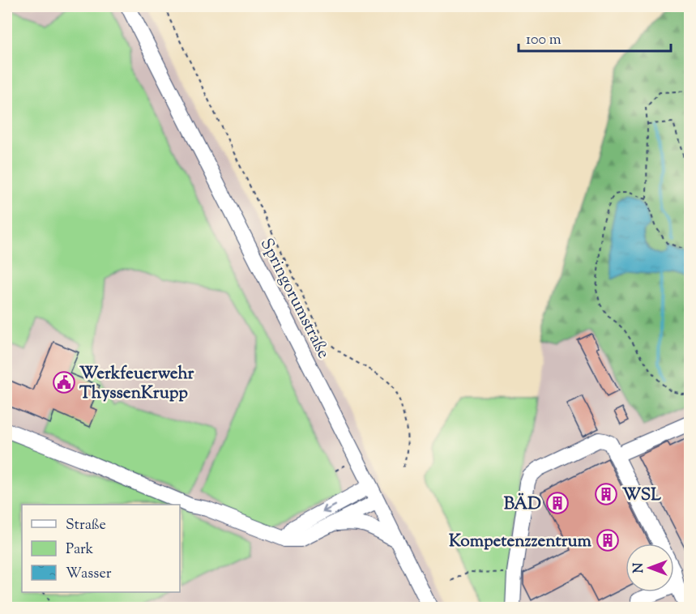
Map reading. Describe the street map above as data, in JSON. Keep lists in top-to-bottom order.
{
  "streets": {
    "street": ["Springorumstraße"]
  },
  "places": {
    "public building": ["Werkfeuerwehr ThyssenKrupp"],
    "building": ["WSL", "BÄD", "Kompetenzzentrum"]
  },
  "legend": ["Straße", "Park", "Wasser"],
  "scale_bar": "100 m",
  "north": "left"
}
